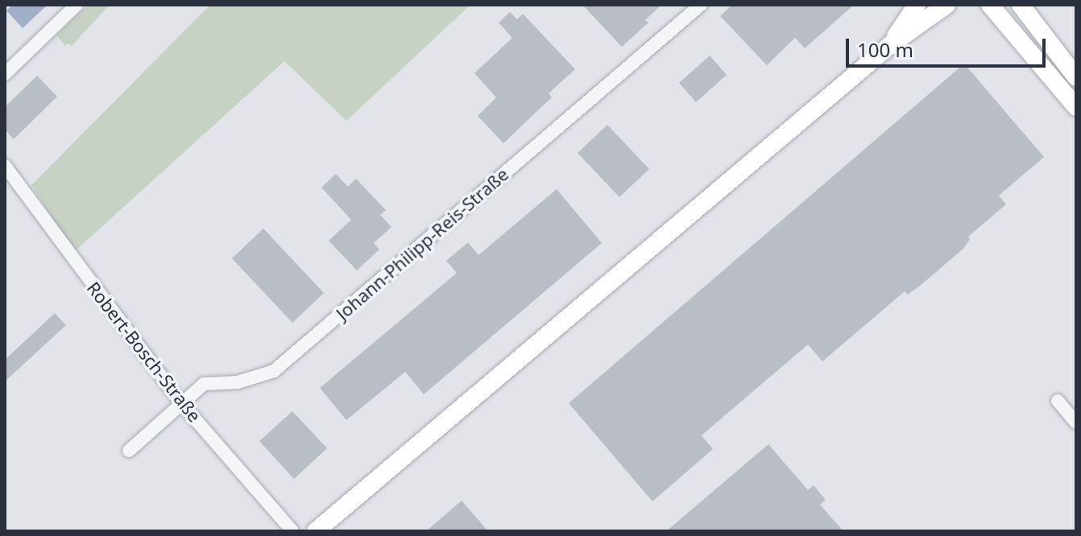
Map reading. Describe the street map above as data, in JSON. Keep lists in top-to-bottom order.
{
  "streets": {
    "street": ["Johann-Philipp-Reis-Straße", "Robert-Bosch-Straße"]
  },
  "crossings": [
    ["Johann-Philipp-Reis-Straße", "Robert-Bosch-Straße"]
  ],
  "scale_bar": "100 m"
}
